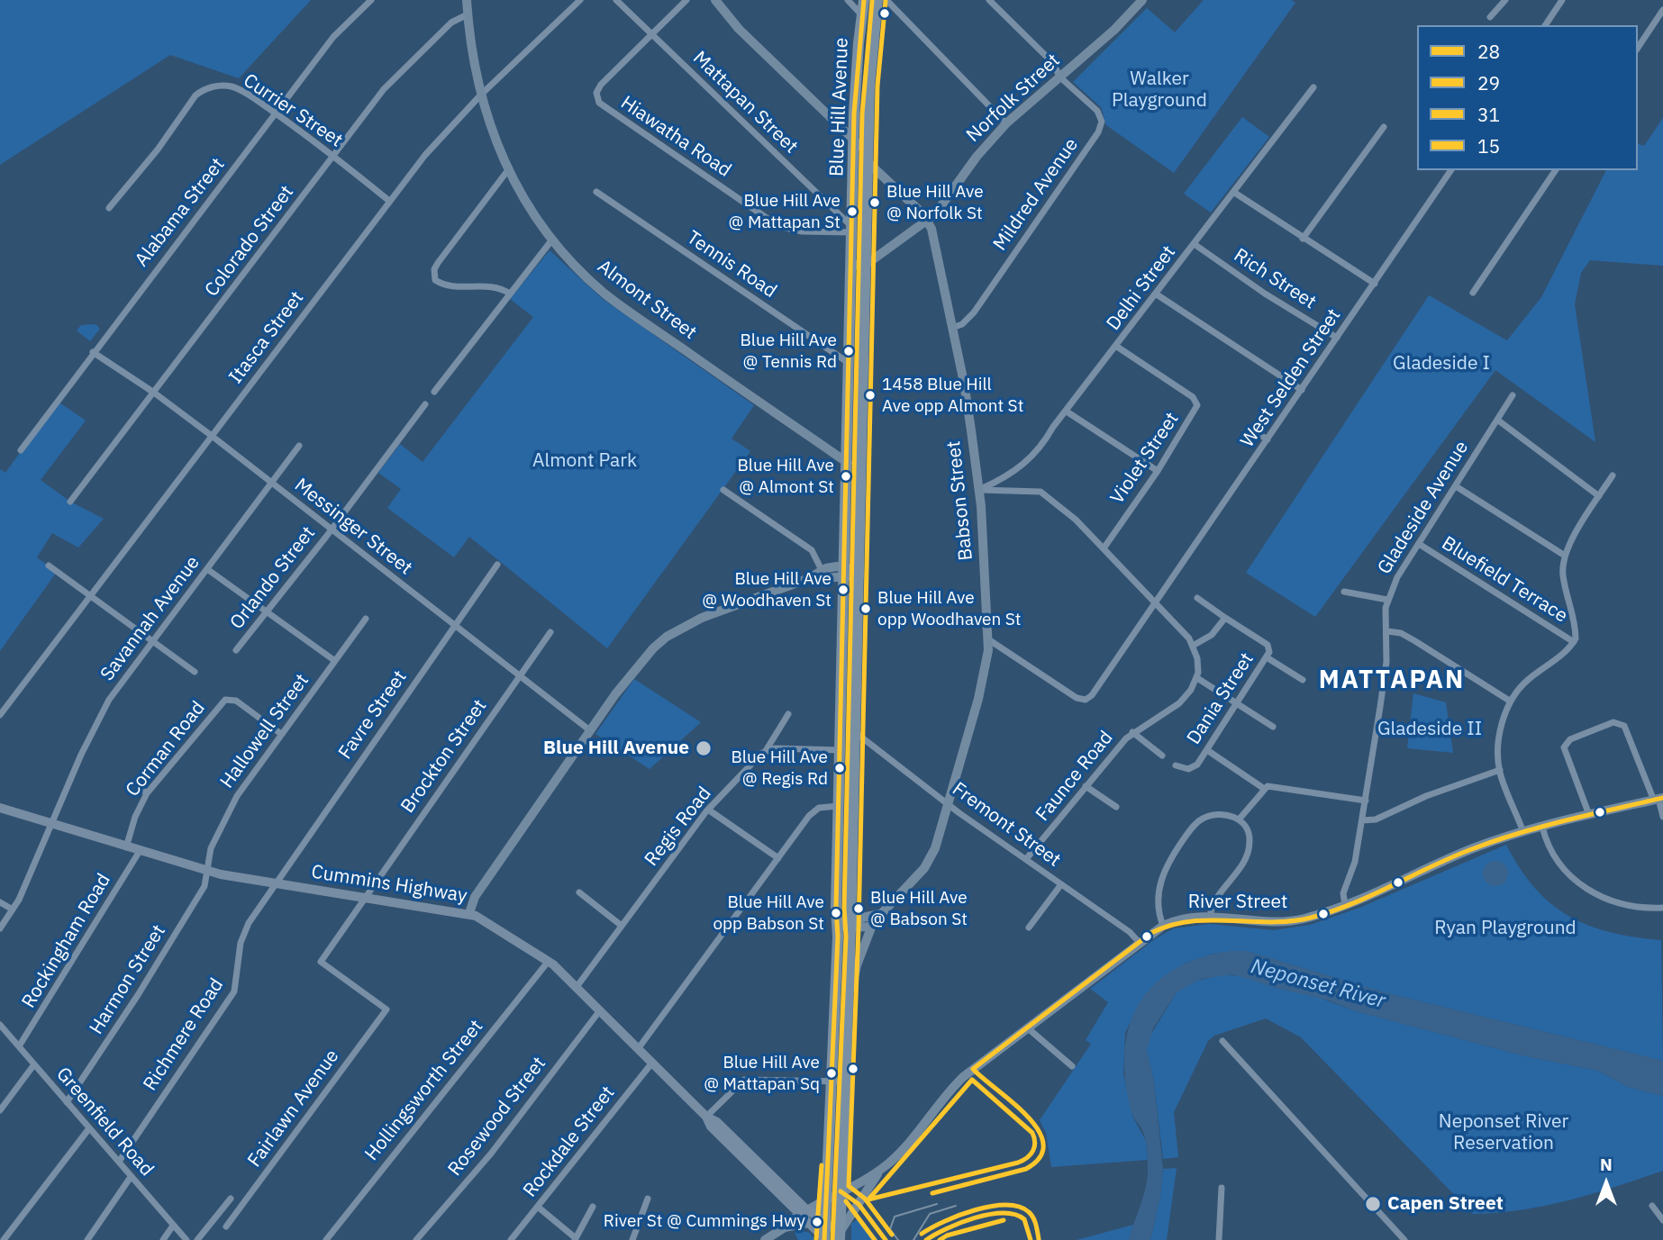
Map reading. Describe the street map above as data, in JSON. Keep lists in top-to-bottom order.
{
  "streets": {
    "highway": ["Blue Hill Avenue"],
    "main road": [
      "Norfolk Street",
      "Almont Street",
      "Babson Street",
      "Cummins Highway",
      "River Street"
    ],
    "street": [
      "Mattapan Street",
      "Currier Street",
      "Hiawatha Road",
      "Mildred Avenue",
      "Alabama Street",
      "Colorado Street",
      "Tennis Road",
      "Rich Street",
      "Delhi Street",
      "Itasca Street",
      "West Selden Street",
      "Violet Street",
      "Gladeside Avenue",
      "Messinger Street",
      "Orlando Street",
      "Bluefield Terrace",
      "Savannah Avenue",
      "Dania Street",
      "Favre Street",
      "Hallowell Street",
      "Corman Road",
      "Brockton Street",
      "Faunce Road",
      "Fremont Street",
      "Regis Road",
      "Rockingham Road",
      "Harmon Street",
      "Richmere Road",
      "Hollingsworth Street",
      "Fairlawn Avenue",
      "Rosewood Street",
      "Greenfield Road",
      "Rockdale Street"
    ]
  },
  "crossings": [
    ["Norfolk Street", "Blue Hill Avenue"],
    ["Norfolk Street", "Mildred Avenue"],
    ["Norfolk Street", "Babson Street"],
    ["Mattapan Street", "Blue Hill Avenue"],
    ["Mattapan Street", "Hiawatha Road"],
    ["Blue Hill Avenue", "Hiawatha Road"],
    ["Blue Hill Avenue", "Tennis Road"],
    ["Blue Hill Avenue", "Almont Street"],
    ["Blue Hill Avenue", "Babson Street"],
    ["Blue Hill Avenue", "Fremont Street"],
    ["Blue Hill Avenue", "Cummins Highway"],
    ["Blue Hill Avenue", "River Street"],
    ["Currier Street", "Alabama Street"],
    ["Currier Street", "Colorado Street"],
    ["Currier Street", "Itasca Street"],
    ["Mildred Avenue", "Babson Street"],
    ["Alabama Street", "Messinger Street"],
    ["Colorado Street", "Almont Street"],
    ["Colorado Street", "Messinger Street"],
    ["Rich Street", "Delhi Street"],
    ["Rich Street", "West Selden Street"],
    ["Delhi Street", "Violet Street"],
    ["Delhi Street", "Babson Street"],
    ["Almont Street", "Itasca Street"],
    ["Itasca Street", "Messinger Street"],
    ["West Selden Street", "Babson Street"],
    ["Babson Street", "Fremont Street"],
    ["Gladeside Avenue", "Bluefield Terrace"],
    ["Gladeside Avenue", "River Street"],
    ["Messinger Street", "Orlando Street"],
    ["Messinger Street", "Savannah Avenue"],
    ["Messinger Street", "Favre Street"],
    ["Messinger Street", "Brockton Street"],
    ["Savannah Avenue", "Cummins Highway"],
    ["Favre Street", "Cummins Highway"],
    ["Favre Street", "Richmere Road"],
    ["Hallowell Street", "Corman Road"],
    ["Hallowell Street", "Cummins Highway"],
    ["Hallowell Street", "Harmon Street"],
    ["Corman Road", "Cummins Highway"],
    ["Brockton Street", "Cummins Highway"],
    ["Brockton Street", "Fairlawn Avenue"],
    ["Faunce Road", "Fremont Street"],
    ["Fremont Street", "River Street"],
    ["Regis Road", "Cummins Highway"],
    ["Cummins Highway", "River Street"],
    ["Cummins Highway", "Rockingham Road"],
    ["Cummins Highway", "Harmon Street"],
    ["Cummins Highway", "Richmere Road"],
    ["Cummins Highway", "Hollingsworth Street"],
    ["Cummins Highway", "Rosewood Street"],
    ["Cummins Highway", "Rockdale Street"],
    ["Rockingham Road", "Greenfield Road"],
    ["Harmon Street", "Greenfield Road"],
    ["Richmere Road", "Greenfield Road"]
  ],
  "districts": ["MATTAPAN"],
  "water": ["Neponset River"],
  "parks": [
    "Walker Playground",
    "Gladeside I",
    "Almont Park",
    "Gladeside II",
    "Ryan Playground",
    "Neponset River Reservation"
  ],
  "places": [
    "Blue Hill Ave @ Norfolk St",
    "Blue Hill Ave @ Mattapan St",
    "Blue Hill Ave @ Tennis Rd",
    "1458 Blue Hill Ave opp Almont St",
    "Blue Hill Ave @ Almont St",
    "Blue Hill Ave @ Woodhaven St",
    "Blue Hill Ave opp Woodhaven St",
    "Blue Hill Avenue",
    "Blue Hill Ave @ Regis Rd",
    "Blue Hill Ave @ Babson St",
    "Blue Hill Ave opp Babson St",
    "Blue Hill Ave @ Mattapan Sq",
    "Capen Street",
    "River St @ Cummings Hwy"
  ],
  "lines": [
    "transit line 28",
    "transit line 29",
    "transit line 31",
    "transit line 15"
  ],
  "legend": [
    "28",
    "29",
    "31",
    "15"
  ],
  "north": "top"
}
